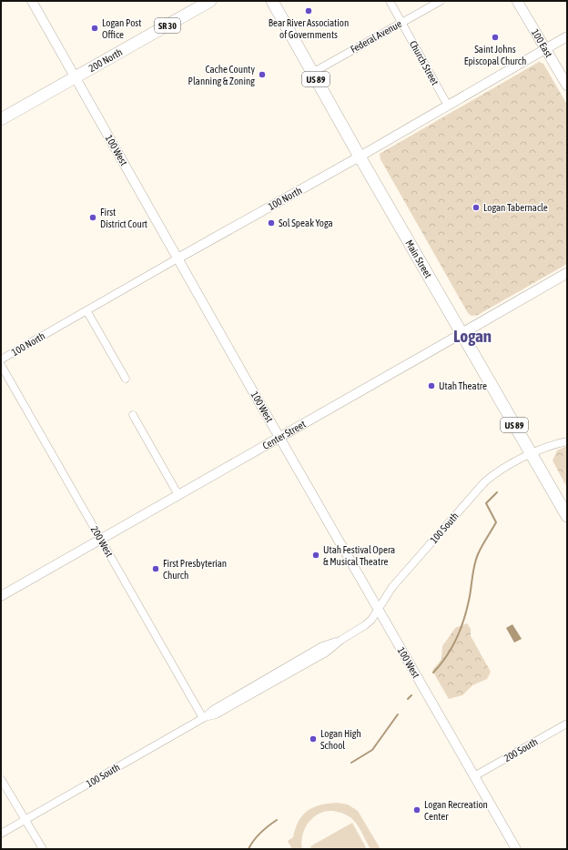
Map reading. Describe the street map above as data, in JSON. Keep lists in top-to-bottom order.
{
  "streets": {
    "highway": [
      "SR 30",
      "200 North",
      "US 89",
      "Main Street"
    ],
    "main road": ["100 East", "Center Street"],
    "street": [
      "Federal Avenue",
      "Church Street",
      "100 West",
      "100 North",
      "100 South",
      "200 West",
      "200 South"
    ]
  },
  "crossings": [
    ["Federal Avenue", "Church Street"],
    ["Federal Avenue", "Main Street"],
    ["100 East", "100 North"],
    ["200 North", "100 West"],
    ["Church Street", "100 North"],
    ["100 West", "100 North"],
    ["100 West", "Center Street"],
    ["100 West", "100 South"],
    ["100 West", "200 South"],
    ["100 North", "Main Street"],
    ["Main Street", "Center Street"],
    ["Main Street", "100 South"],
    ["Center Street", "200 West"],
    ["100 South", "200 West"]
  ],
  "districts": ["Logan"],
  "places": [
    "Bear River Association of Governments",
    "Logan Post Office",
    "Saint Johns Episcopal Church",
    "Cache County Planning & Zoning",
    "Logan Tabernacle",
    "First District Court",
    "Sol Speak Yoga",
    "Utah Theatre",
    "Utah Festival Opera & Musical Theatre",
    "First Presbyterian Church",
    "Logan High School",
    "Logan Recreation Center"
  ]
}
